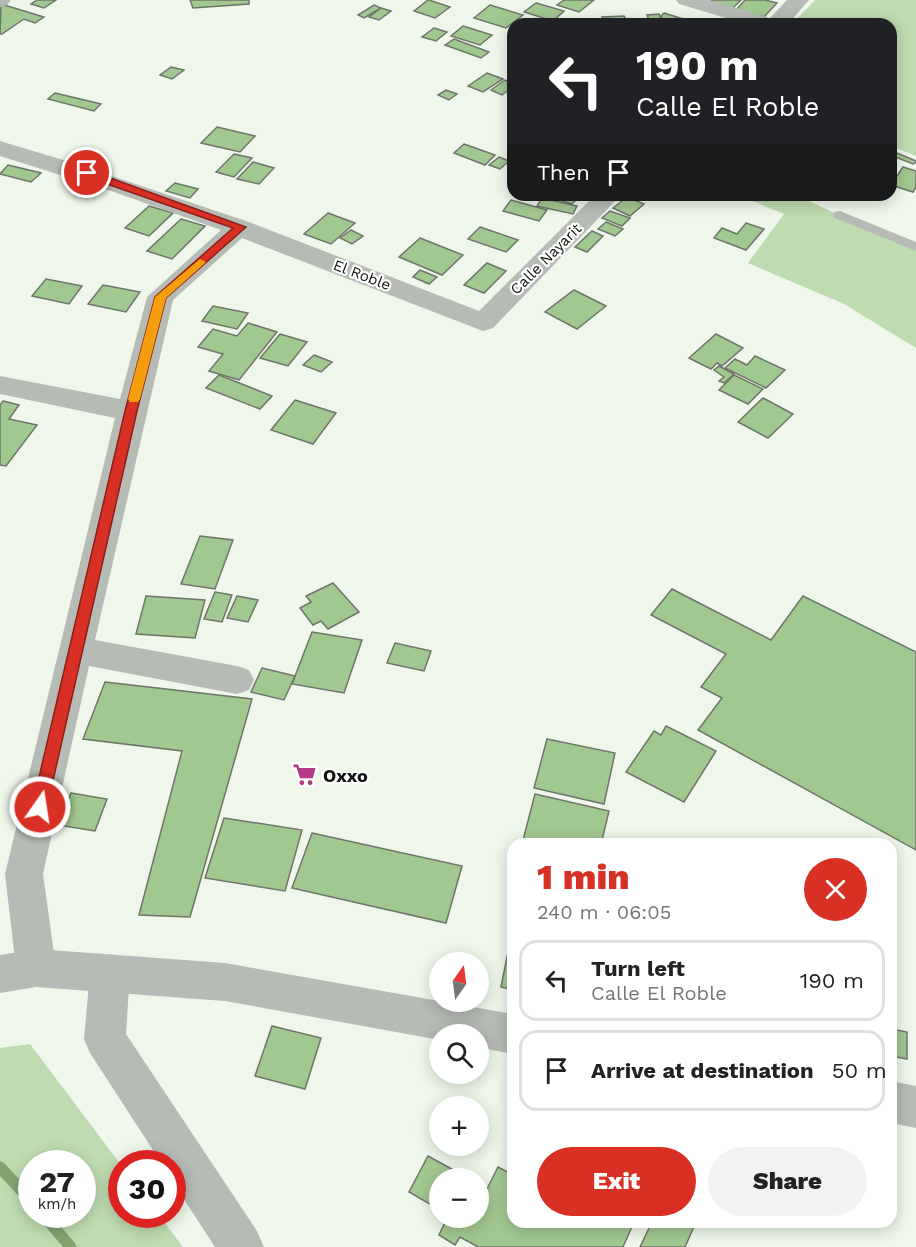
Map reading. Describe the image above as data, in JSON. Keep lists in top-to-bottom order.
{
  "streets": {
    "street": ["Calle Nayarit", "El Roble"]
  },
  "crossings": [
    ["Calle Nayarit", "El Roble"]
  ],
  "places": {
    "supermarket": ["Oxxo"]
  },
  "north": "top",
  "page": {
    "turn": ["190 m", "Calle El Roble"],
    "then": "Then",
    "heading": ["1 min", "240 m · 06:05"],
    "list": [
      {
        "name": "Turn left",
        "note": "Calle El Roble",
        "value": "190 m"
      },
      {
        "name": "Arrive at destination",
        "value": "50 m"
      }
    ],
    "map_buttons": ["+", "−"],
    "buttons": ["Exit", "Share"],
    "speed": "27 km/h",
    "limit": "30"
  }
}
